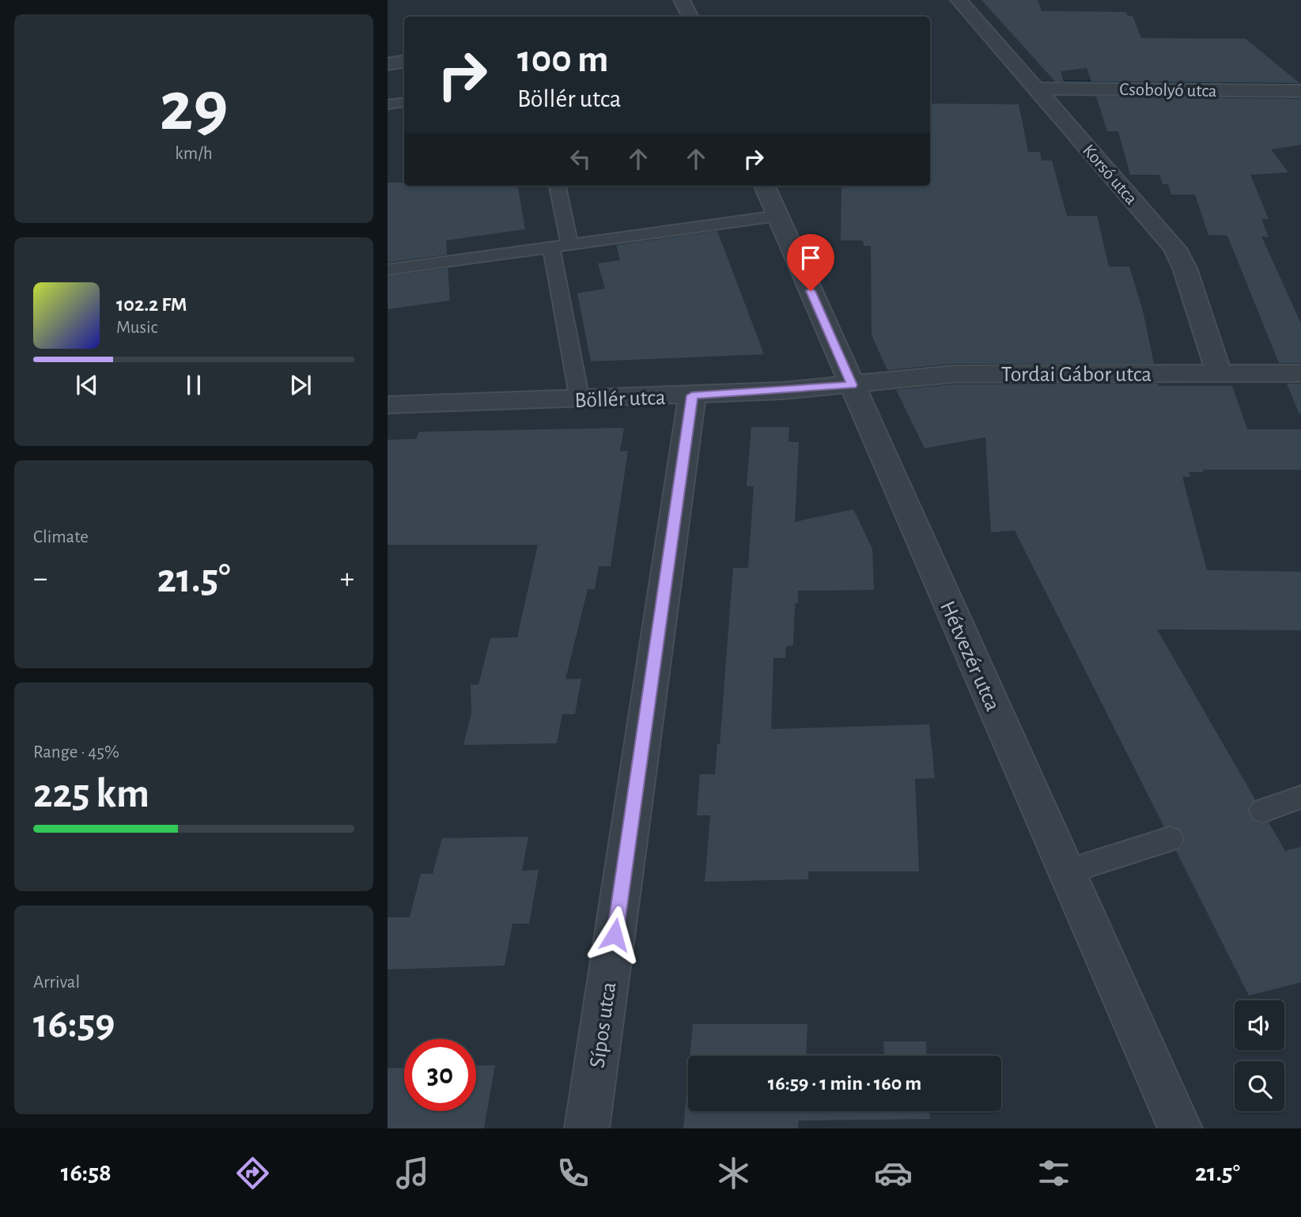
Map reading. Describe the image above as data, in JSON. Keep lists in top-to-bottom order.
{
  "streets": {
    "street": [
      "Csobolyó utca",
      "Korsó utca",
      "Tordai Gábor utca",
      "Böllér utca",
      "Hétvezér utca",
      "Sípos utca"
    ]
  },
  "crossings": [
    ["Csobolyó utca", "Korsó utca"],
    ["Korsó utca", "Tordai Gábor utca"],
    ["Tordai Gábor utca", "Böllér utca"],
    ["Tordai Gábor utca", "Hétvezér utca"],
    ["Böllér utca", "Hétvezér utca"],
    ["Böllér utca", "Sípos utca"]
  ],
  "page": {
    "tile": [
      ["29", "km/h"],
      "Climate",
      ["Range · 45%", "225 km"],
      ["Arrival", "16:59"]
    ],
    "turn": ["100 m", "Böllér utca"],
    "song": ["102.2 FM", "Music"],
    "heat": ["−", "21.5°", "+"],
    "limit": "30",
    "trip": "16:59 · 1 min · 160 m",
    "tabs": ["16:58", "21.5°"]
  }
}
